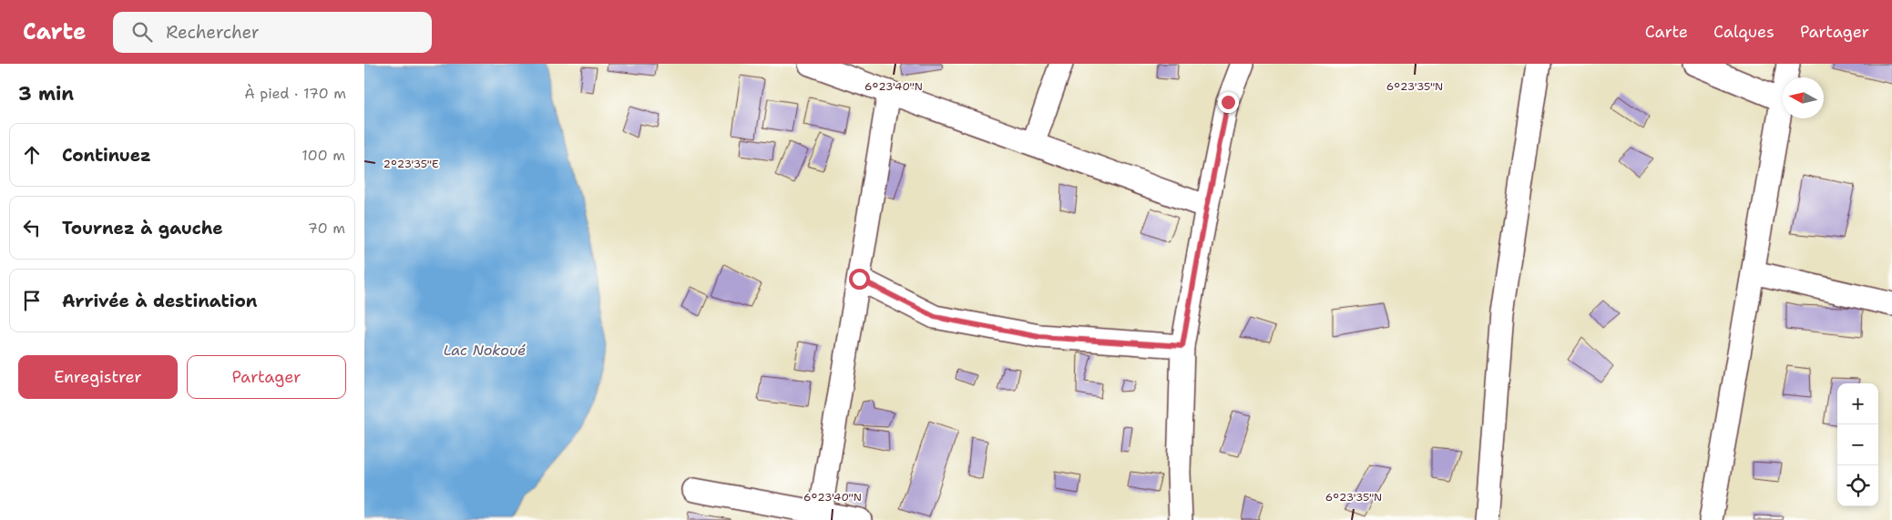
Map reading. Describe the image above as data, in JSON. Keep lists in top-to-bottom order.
{
  "water": ["Lac Nokoué"],
  "north": "left",
  "page": {
    "header": "Carte",
    "search": "Rechercher",
    "nav": ["Carte", "Calques", "Partager"],
    "heading": ["3 min", "À pied · 170 m"],
    "list": [
      ["Continuez", "100 m"],
      ["Tournez à gauche", "70 m"],
      "Arrivée à destination"
    ],
    "buttons": ["Enregistrer", "Partager"],
    "map_buttons": ["+", "−"]
  },
  "coordinates": ["6°23'40\"N", "6°23'35\"N", "2°23'35\"E"]
}
